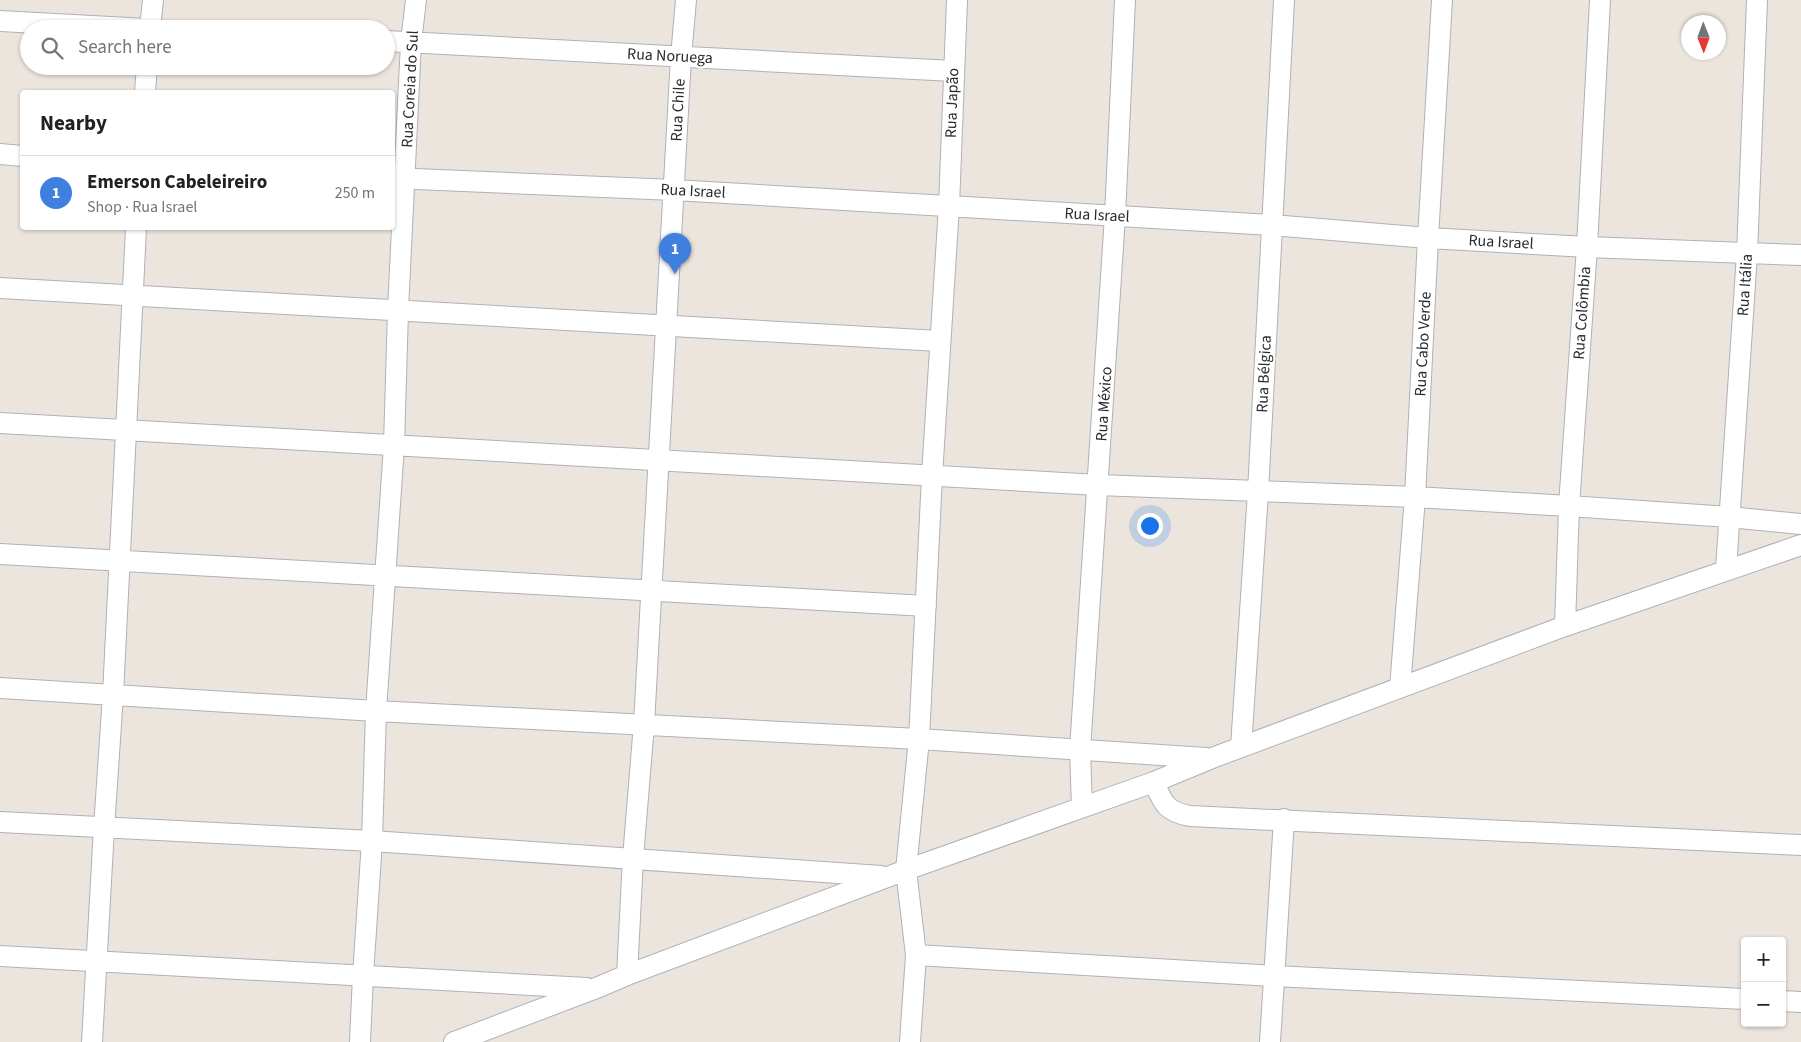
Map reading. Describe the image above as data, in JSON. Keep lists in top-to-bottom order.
{
  "streets": {
    "street": [
      "Rua Noruega",
      "Rua Coreia do Sul",
      "Rua Japão",
      "Rua Chile",
      "Rua Israel",
      "Rua Itália",
      "Rua Colômbia",
      "Rua Cabo Verde",
      "Rua Bélgica",
      "Rua México"
    ]
  },
  "crossings": [
    ["Rua Noruega", "Rua Coreia do Sul"],
    ["Rua Noruega", "Rua Japão"],
    ["Rua Noruega", "Rua Chile"],
    ["Rua Coreia do Sul", "Rua Israel"],
    ["Rua Japão", "Rua Israel"],
    ["Rua Chile", "Rua Israel"],
    ["Rua Israel", "Rua Itália"],
    ["Rua Israel", "Rua Colômbia"],
    ["Rua Israel", "Rua Cabo Verde"],
    ["Rua Israel", "Rua Bélgica"],
    ["Rua Israel", "Rua México"]
  ],
  "north": "bottom",
  "page": {
    "search": "Search here",
    "heading": "Nearby",
    "list": [
      {
        "mark": "1",
        "name": "Emerson Cabeleireiro",
        "note": "Shop · Rua Israel",
        "value": "250 m"
      }
    ],
    "pins": "1",
    "map_buttons": ["+", "−"]
  }
}
